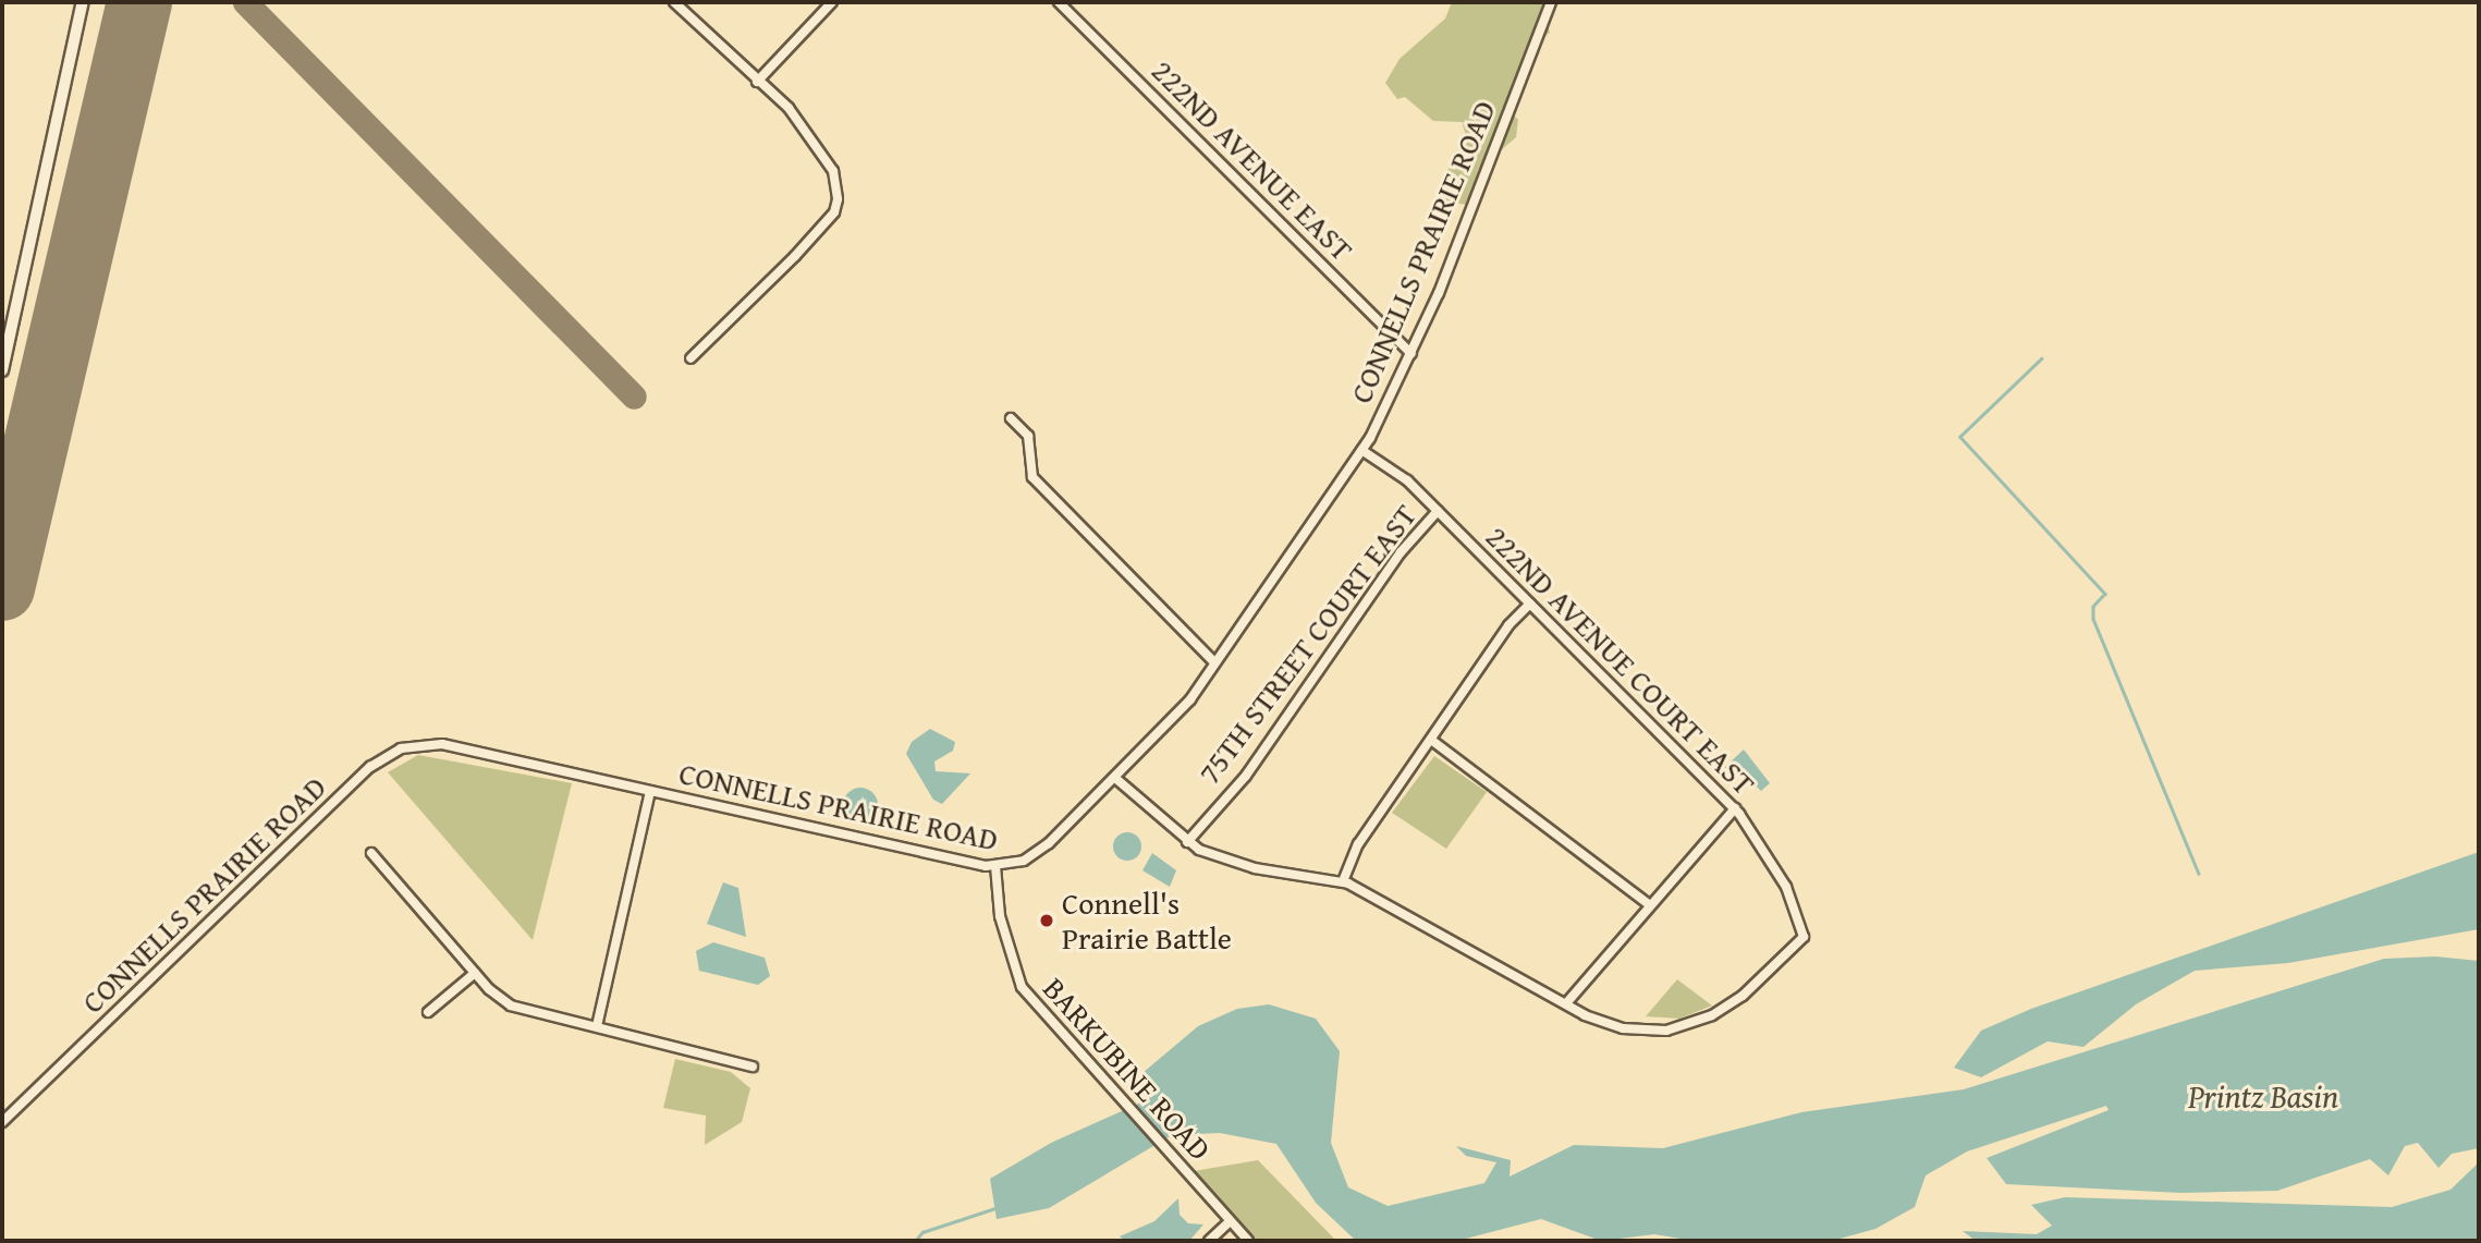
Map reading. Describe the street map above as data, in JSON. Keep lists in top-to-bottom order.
{
  "streets": {
    "street": [
      "222ND AVENUE EAST",
      "CONNELLS PRAIRIE ROAD",
      "75TH STREET COURT EAST",
      "222ND AVENUE COURT EAST",
      "BARKUBINE ROAD"
    ]
  },
  "crossings": [
    ["222ND AVENUE EAST", "CONNELLS PRAIRIE ROAD"],
    ["CONNELLS PRAIRIE ROAD", "222ND AVENUE COURT EAST"],
    ["CONNELLS PRAIRIE ROAD", "BARKUBINE ROAD"],
    ["75TH STREET COURT EAST", "222ND AVENUE COURT EAST"]
  ],
  "water": ["Printz Basin"],
  "places": ["Connell's Prairie Battle"]
}
